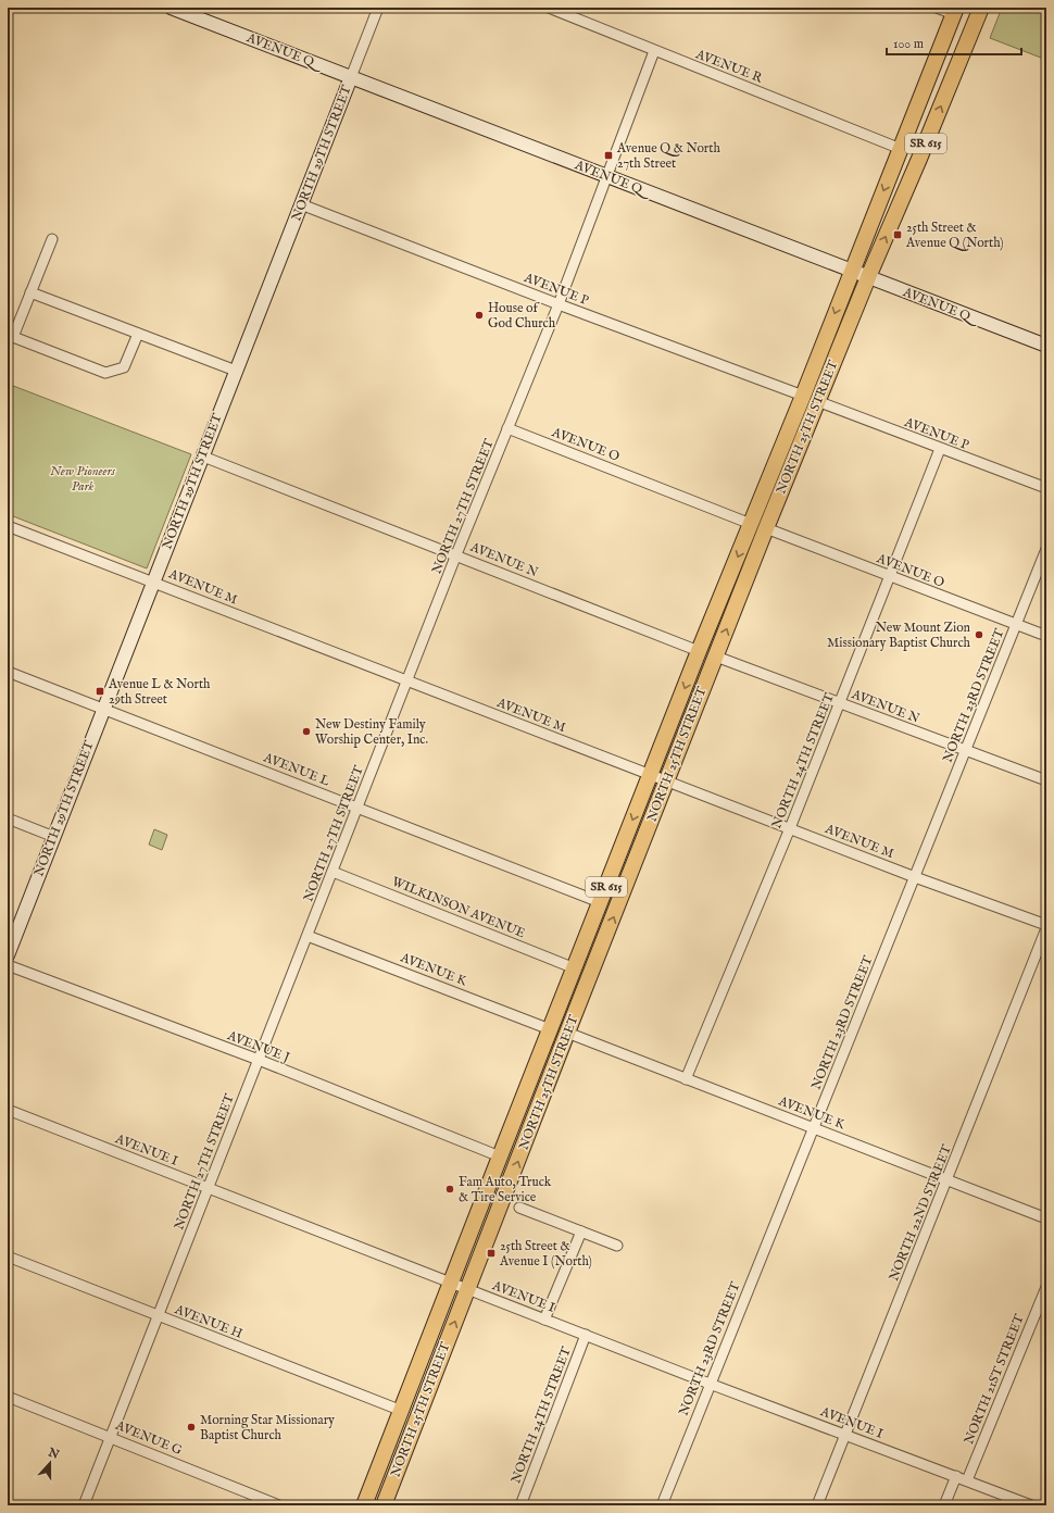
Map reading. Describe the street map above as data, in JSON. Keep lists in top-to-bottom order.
{
  "streets": {
    "main road": ["SR 615", "NORTH 25TH STREET"],
    "street": [
      "AVENUE Q",
      "AVENUE R",
      "NORTH 29TH STREET",
      "AVENUE P",
      "AVENUE O",
      "NORTH 27TH STREET",
      "AVENUE N",
      "AVENUE M",
      "NORTH 23RD STREET",
      "NORTH 24TH STREET",
      "AVENUE L",
      "WILKINSON AVENUE",
      "AVENUE K",
      "AVENUE J",
      "AVENUE I",
      "NORTH 22ND STREET",
      "AVENUE H",
      "NORTH 21ST STREET",
      "AVENUE G"
    ]
  },
  "crossings": [
    ["AVENUE Q", "NORTH 29TH STREET"],
    ["AVENUE Q", "NORTH 25TH STREET"],
    ["AVENUE Q", "NORTH 27TH STREET"],
    ["AVENUE R", "NORTH 25TH STREET"],
    ["AVENUE R", "NORTH 27TH STREET"],
    ["NORTH 29TH STREET", "AVENUE P"],
    ["NORTH 29TH STREET", "AVENUE N"],
    ["NORTH 29TH STREET", "AVENUE M"],
    ["NORTH 29TH STREET", "AVENUE L"],
    ["AVENUE P", "NORTH 25TH STREET"],
    ["AVENUE P", "NORTH 27TH STREET"],
    ["AVENUE P", "NORTH 24TH STREET"],
    ["NORTH 25TH STREET", "AVENUE O"],
    ["NORTH 25TH STREET", "AVENUE N"],
    ["NORTH 25TH STREET", "AVENUE M"],
    ["NORTH 25TH STREET", "AVENUE L"],
    ["NORTH 25TH STREET", "WILKINSON AVENUE"],
    ["NORTH 25TH STREET", "AVENUE K"],
    ["NORTH 25TH STREET", "AVENUE J"],
    ["NORTH 25TH STREET", "AVENUE I"],
    ["NORTH 25TH STREET", "AVENUE H"],
    ["AVENUE O", "NORTH 27TH STREET"],
    ["AVENUE O", "NORTH 23RD STREET"],
    ["AVENUE O", "NORTH 24TH STREET"],
    ["NORTH 27TH STREET", "AVENUE N"],
    ["NORTH 27TH STREET", "AVENUE M"],
    ["NORTH 27TH STREET", "AVENUE L"],
    ["NORTH 27TH STREET", "WILKINSON AVENUE"],
    ["NORTH 27TH STREET", "AVENUE K"],
    ["NORTH 27TH STREET", "AVENUE J"],
    ["NORTH 27TH STREET", "AVENUE I"],
    ["NORTH 27TH STREET", "AVENUE H"],
    ["NORTH 27TH STREET", "AVENUE G"],
    ["AVENUE N", "NORTH 23RD STREET"],
    ["AVENUE N", "NORTH 24TH STREET"],
    ["AVENUE M", "NORTH 23RD STREET"],
    ["AVENUE M", "NORTH 24TH STREET"],
    ["NORTH 23RD STREET", "AVENUE K"],
    ["NORTH 23RD STREET", "AVENUE I"],
    ["NORTH 24TH STREET", "AVENUE K"],
    ["NORTH 24TH STREET", "AVENUE I"],
    ["AVENUE K", "NORTH 22ND STREET"],
    ["AVENUE I", "NORTH 22ND STREET"],
    ["AVENUE I", "NORTH 21ST STREET"]
  ],
  "parks": ["New Pioneers Park"],
  "places": {
    "transit": [
      "Avenue Q & North 27th Street",
      "25th Street & Avenue Q (North)",
      "Avenue L & North 29th Street",
      "25th Street & Avenue I (North)"
    ],
    "other": [
      "House of God Church",
      "New Mount Zion Missionary Baptist Church",
      "New Destiny Family Worship Center, Inc.",
      "Fam Auto, Truck & Tire Service",
      "Morning Star Missionary Baptist Church"
    ]
  },
  "scale_bar": "100 m",
  "north": "top"
}
